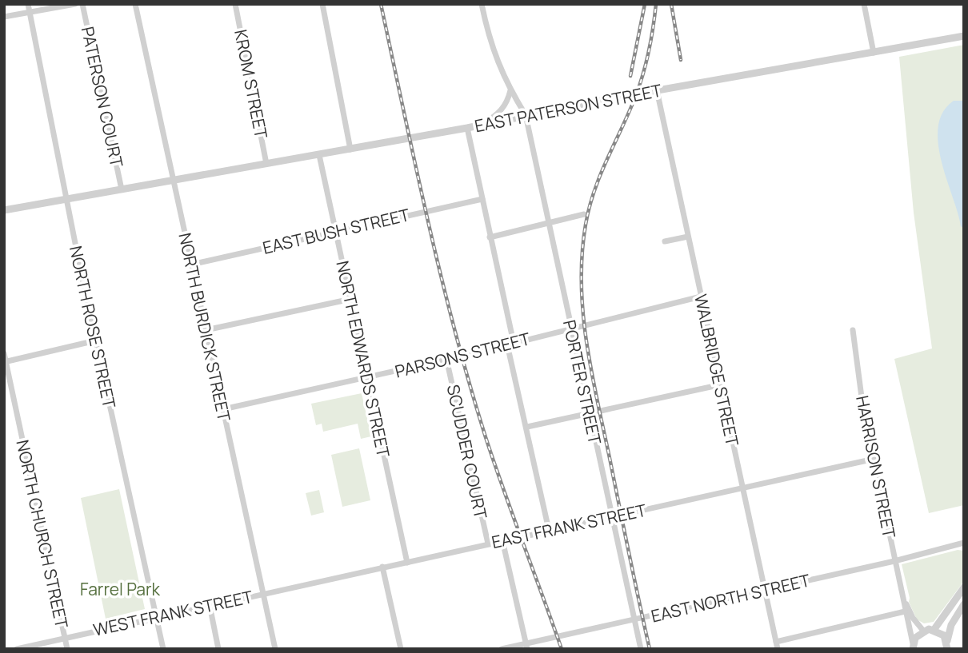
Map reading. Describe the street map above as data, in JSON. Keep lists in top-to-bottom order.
{
  "streets": {
    "street": [
      "KROM STREET",
      "PATERSON COURT",
      "EAST PATERSON STREET",
      "EAST BUSH STREET",
      "NORTH ROSE STREET",
      "NORTH BURDICK STREET",
      "PARSONS STREET",
      "NORTH EDWARDS STREET",
      "WALBRIDGE STREET",
      "PORTER STREET",
      "SCUDDER COURT",
      "HARRISON STREET",
      "EAST FRANK STREET",
      "NORTH CHURCH STREET",
      "EAST NORTH STREET",
      "WEST FRANK STREET"
    ]
  },
  "crossings": [
    ["KROM STREET", "EAST PATERSON STREET"],
    ["PATERSON COURT", "EAST PATERSON STREET"],
    ["EAST PATERSON STREET", "NORTH ROSE STREET"],
    ["EAST PATERSON STREET", "NORTH BURDICK STREET"],
    ["EAST PATERSON STREET", "NORTH EDWARDS STREET"],
    ["EAST PATERSON STREET", "WALBRIDGE STREET"],
    ["EAST PATERSON STREET", "PORTER STREET"],
    ["EAST BUSH STREET", "NORTH BURDICK STREET"],
    ["EAST BUSH STREET", "NORTH EDWARDS STREET"],
    ["NORTH ROSE STREET", "WEST FRANK STREET"],
    ["NORTH BURDICK STREET", "PARSONS STREET"],
    ["NORTH BURDICK STREET", "EAST FRANK STREET"],
    ["NORTH BURDICK STREET", "WEST FRANK STREET"],
    ["PARSONS STREET", "NORTH EDWARDS STREET"],
    ["PARSONS STREET", "WALBRIDGE STREET"],
    ["PARSONS STREET", "PORTER STREET"],
    ["PARSONS STREET", "SCUDDER COURT"],
    ["NORTH EDWARDS STREET", "EAST FRANK STREET"],
    ["WALBRIDGE STREET", "EAST FRANK STREET"],
    ["WALBRIDGE STREET", "EAST NORTH STREET"],
    ["PORTER STREET", "EAST FRANK STREET"],
    ["PORTER STREET", "EAST NORTH STREET"],
    ["SCUDDER COURT", "EAST FRANK STREET"],
    ["HARRISON STREET", "EAST FRANK STREET"],
    ["HARRISON STREET", "EAST NORTH STREET"],
    ["EAST FRANK STREET", "WEST FRANK STREET"],
    ["NORTH CHURCH STREET", "WEST FRANK STREET"]
  ],
  "parks": ["Farrel Park"]
}
